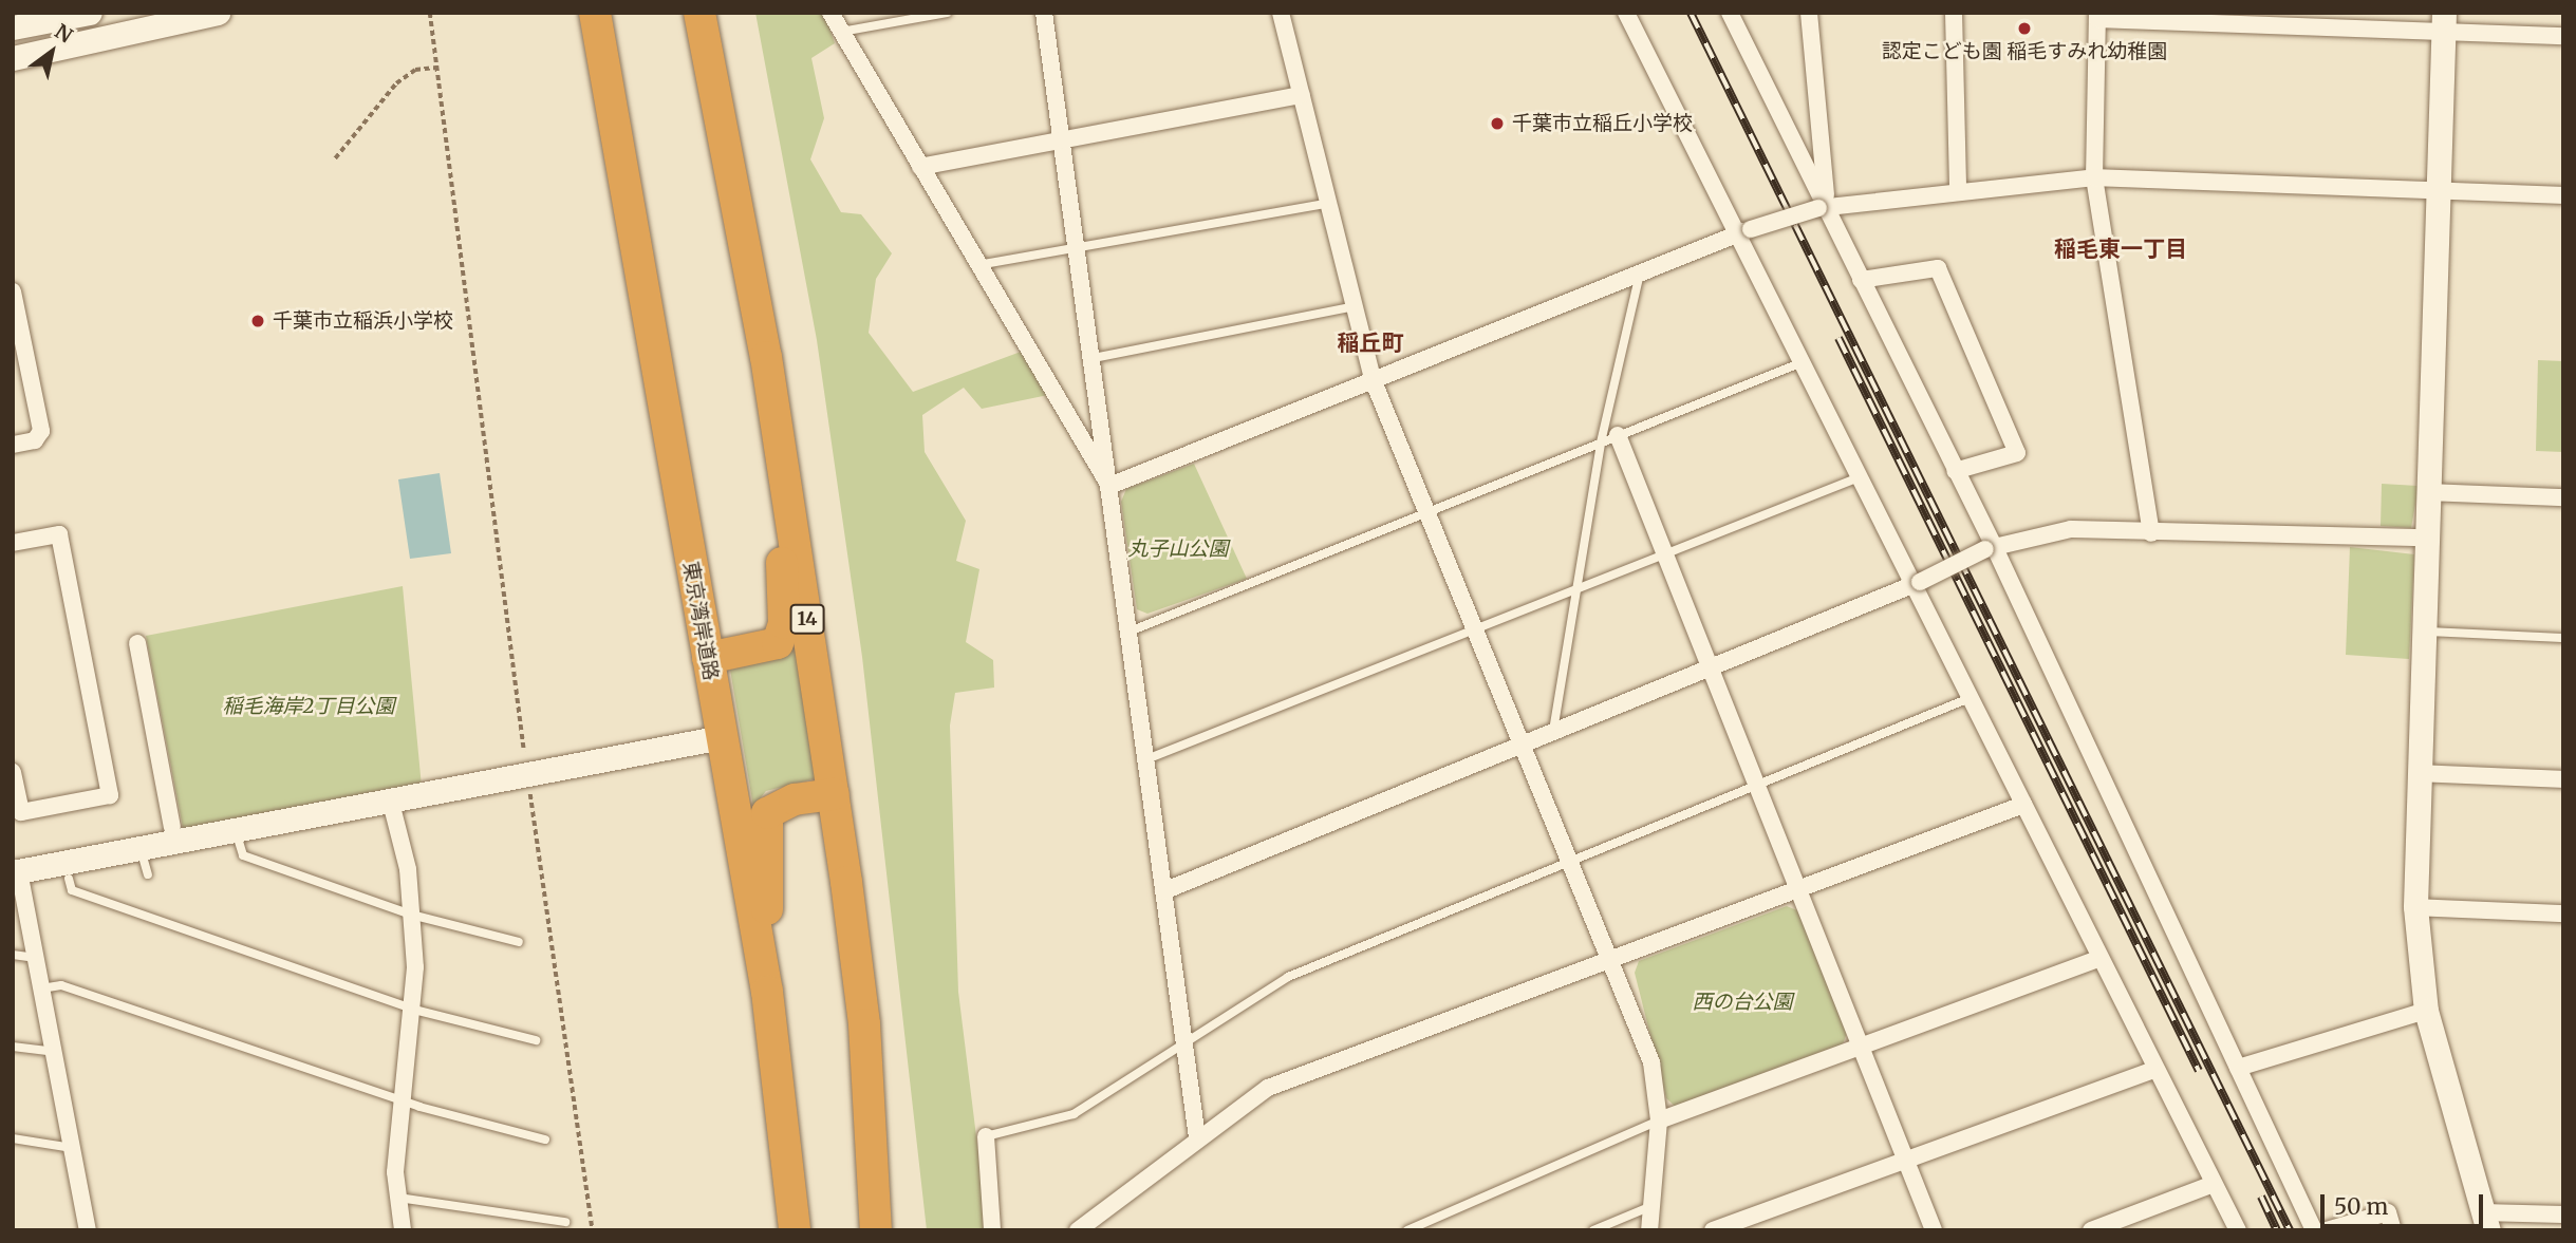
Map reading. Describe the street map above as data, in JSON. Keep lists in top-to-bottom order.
{
  "streets": {
    "highway": ["14", "東京湾岸道路"]
  },
  "districts": ["稲毛東一丁目", "稲丘町"],
  "parks": ["丸子山公園", "稲毛海岸2丁目公園", "西の台公園"],
  "places": ["認定こども園 稲毛すみれ幼稚園", "千葉市立稲丘小学校", "千葉市立稲浜小学校"],
  "scale_bar": "50 m",
  "north": "top right"
}
